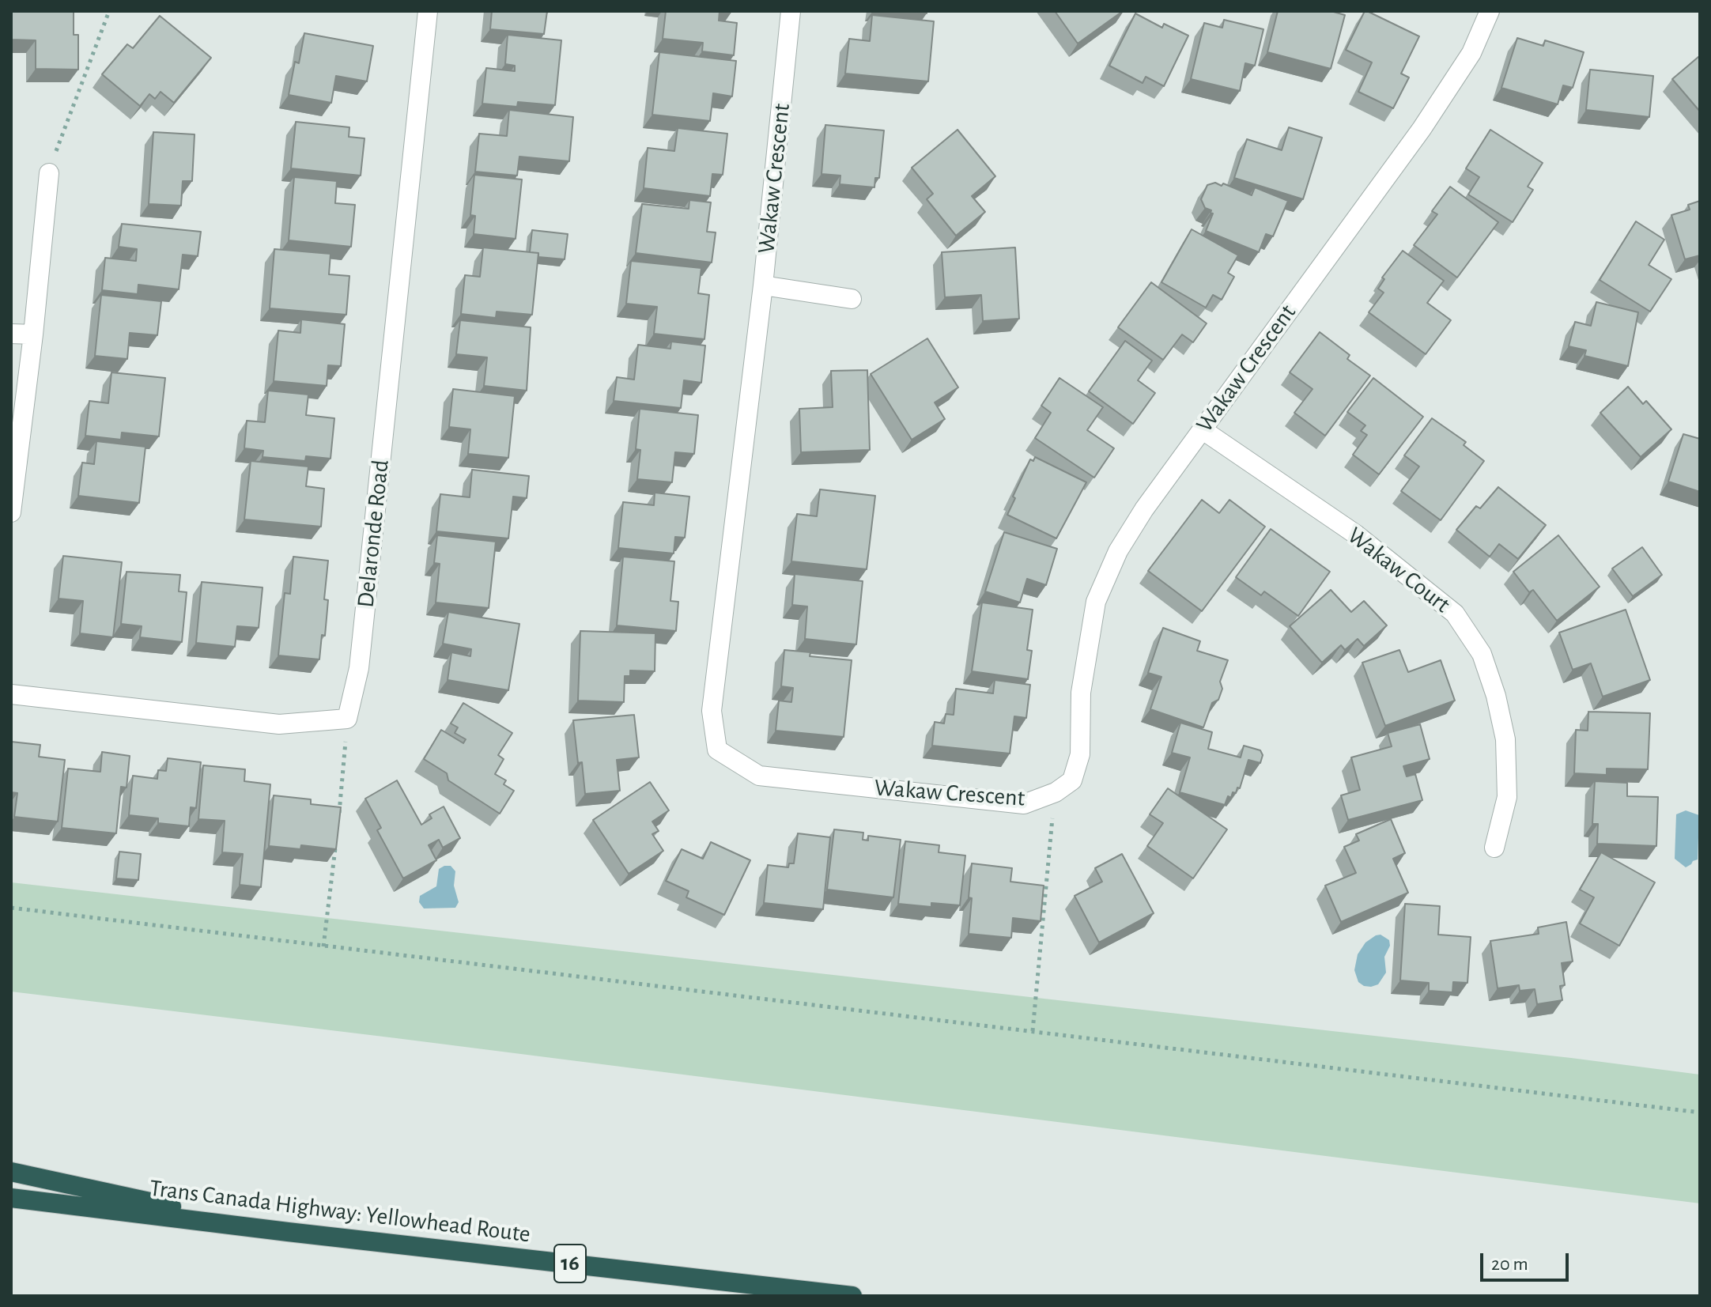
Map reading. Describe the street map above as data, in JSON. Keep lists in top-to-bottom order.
{
  "streets": {
    "highway": ["Trans Canada Highway: Yellowhead Route", "16"],
    "street": ["Wakaw Crescent", "Delaronde Road", "Wakaw Court"]
  },
  "crossings": [
    ["Wakaw Crescent", "Wakaw Court"]
  ],
  "scale_bar": "20 m"
}
